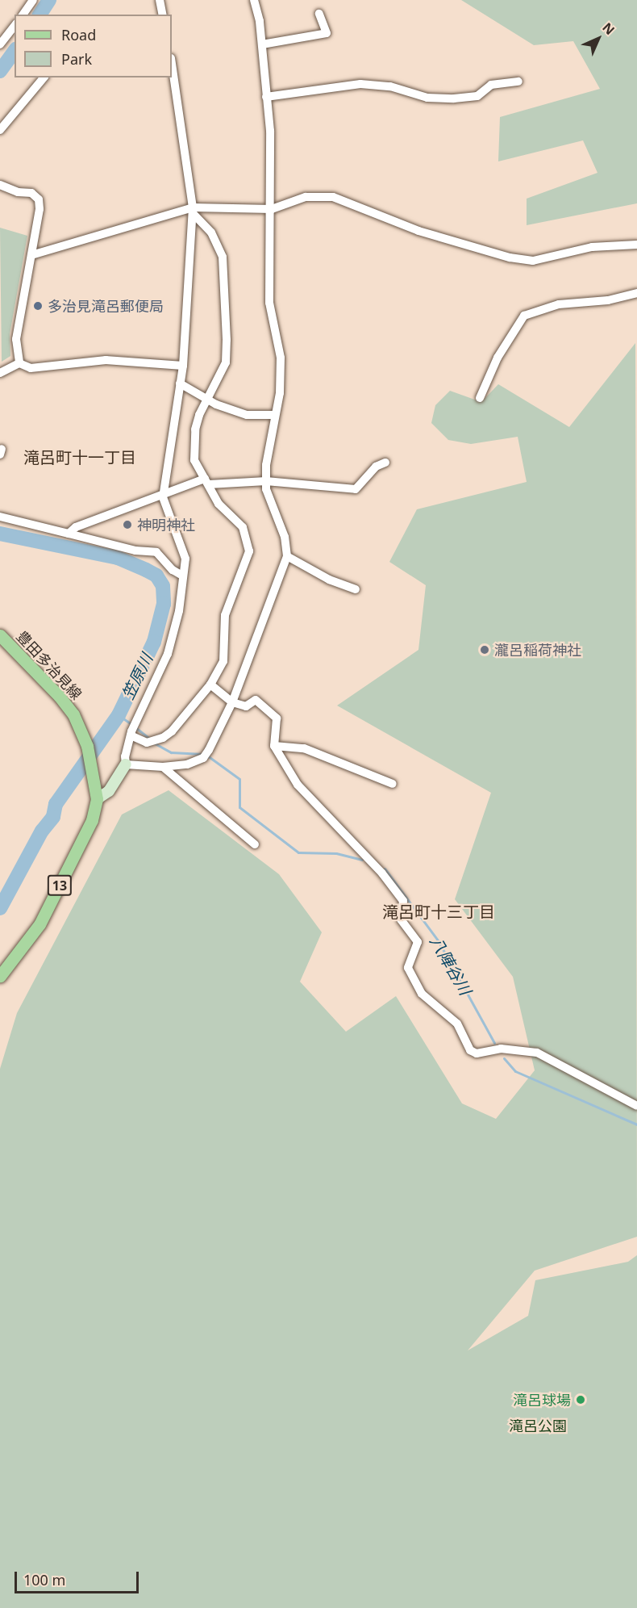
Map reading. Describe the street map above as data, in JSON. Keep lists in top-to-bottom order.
{
  "streets": {
    "main road": ["豊田多治見線", "13"]
  },
  "crossings": [
    ["豊田多治見線", "13"]
  ],
  "districts": ["滝呂町十一丁目", "滝呂町十三丁目"],
  "water": ["笠原川", "八陣谷川"],
  "parks": ["滝呂公園"],
  "places": [
    "多治見滝呂郵便局",
    "神明神社",
    "瀧呂稲荷神社",
    "滝呂球場"
  ],
  "legend": ["Road", "Park"],
  "scale_bar": "100 m",
  "north": "top right"
}
